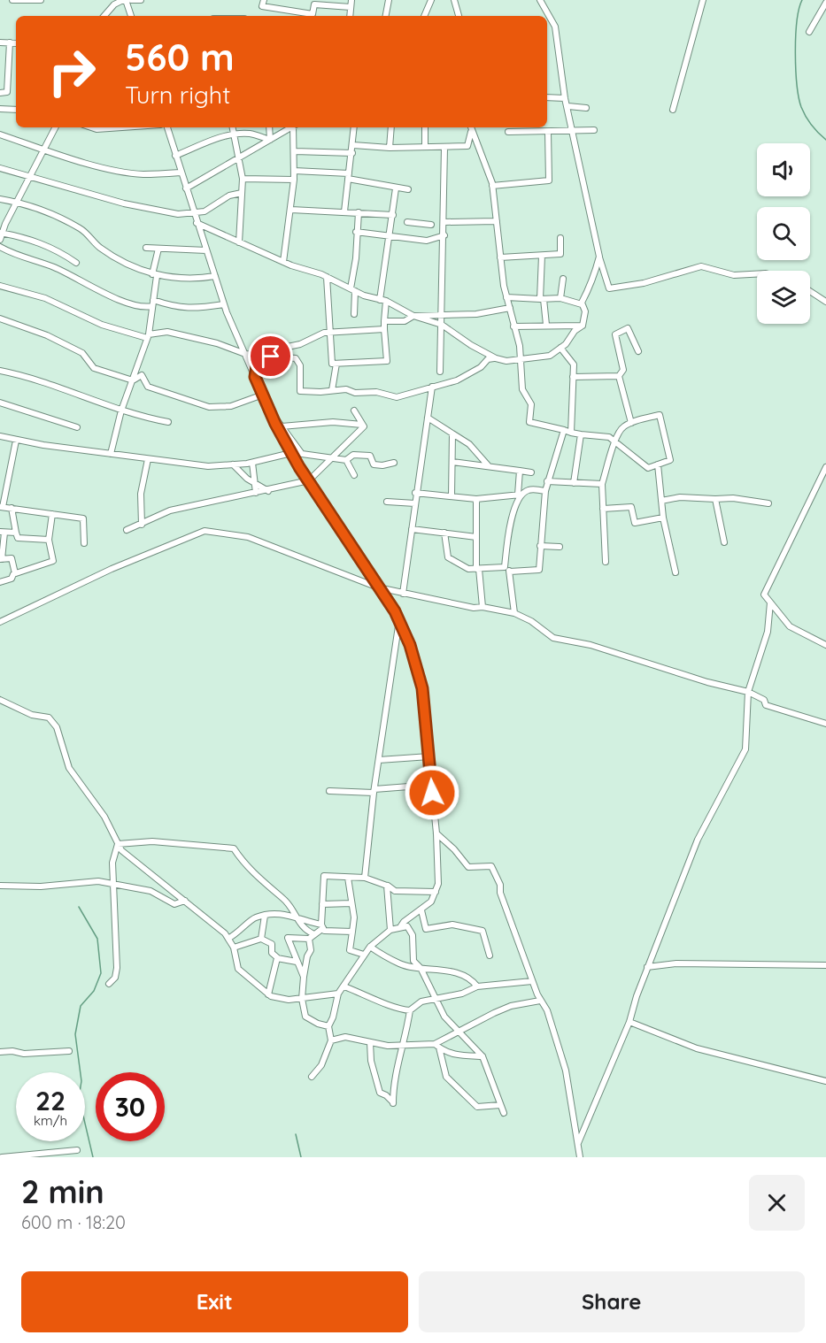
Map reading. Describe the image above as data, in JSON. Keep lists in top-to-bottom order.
{
  "page": {
    "turn": ["560 m", "Turn right"],
    "speed": "22 km/h",
    "limit": "30",
    "heading": ["2 min", "600 m · 18:20"],
    "buttons": ["Exit", "Share"]
  }
}
